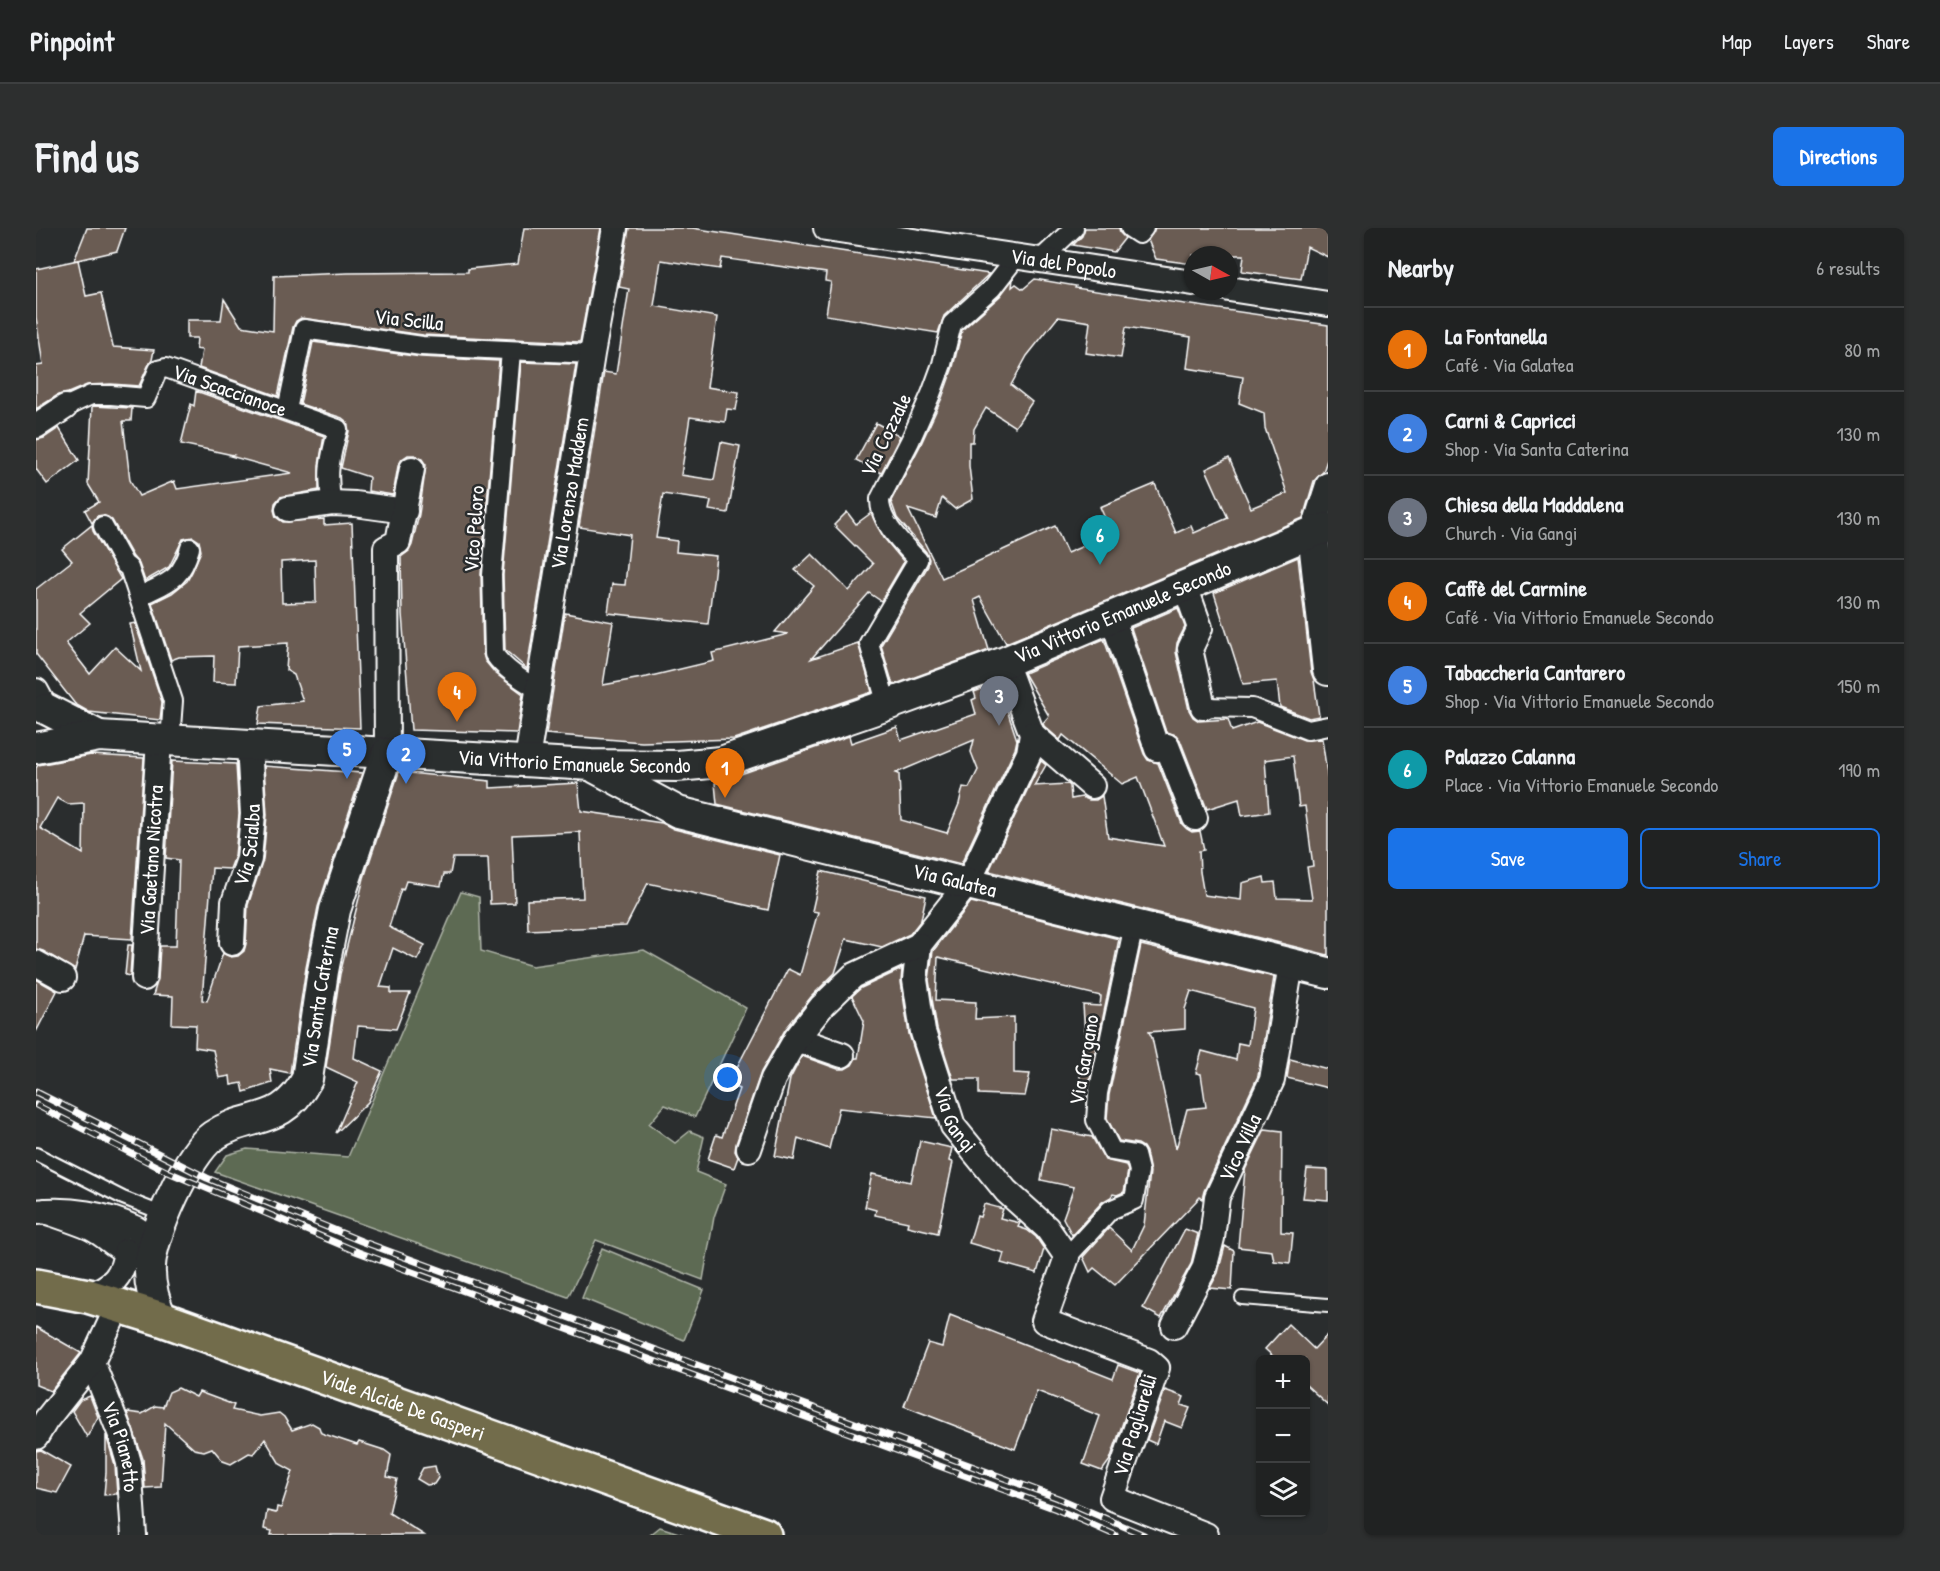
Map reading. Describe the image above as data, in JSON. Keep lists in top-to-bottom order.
{
  "streets": {
    "main road": ["Viale Alcide De Gasperi"],
    "street": [
      "Via del Popolo",
      "Via Scilla",
      "Via Scaccianoce",
      "Via Cozzale",
      "Via Lorenzo Maddem",
      "Vico Peloro",
      "Via Vittorio Emanuele Secondo",
      "Via Scialba",
      "Via Gaetano Nicotra",
      "Via Galatea",
      "Via Santa Caterina",
      "Via Gargano",
      "Via Gangi",
      "Vico Villa",
      "Via Pagliarelli",
      "Via Pianetto"
    ]
  },
  "crossings": [
    ["Via del Popolo", "Via Cozzale"],
    ["Via Scilla", "Via Scaccianoce"],
    ["Via Scilla", "Via Lorenzo Maddem"],
    ["Via Scilla", "Vico Peloro"],
    ["Via Cozzale", "Via Vittorio Emanuele Secondo"],
    ["Via Lorenzo Maddem", "Vico Peloro"],
    ["Via Lorenzo Maddem", "Via Vittorio Emanuele Secondo"],
    ["Via Vittorio Emanuele Secondo", "Via Scialba"],
    ["Via Vittorio Emanuele Secondo", "Via Gaetano Nicotra"],
    ["Via Vittorio Emanuele Secondo", "Via Galatea"],
    ["Via Vittorio Emanuele Secondo", "Via Santa Caterina"],
    ["Via Galatea", "Via Gargano"],
    ["Via Galatea", "Vico Villa"],
    ["Via Santa Caterina", "Viale Alcide De Gasperi"],
    ["Via Gargano", "Via Gangi"],
    ["Via Gargano", "Via Pagliarelli"],
    ["Via Gangi", "Via Pagliarelli"]
  ],
  "north": "right",
  "page": {
    "header": "Pinpoint",
    "nav": ["Map", "Layers", "Share"],
    "buttons": [
      "Directions",
      ["Save", "Share"]
    ],
    "title": "Find us",
    "heading": ["Nearby", "6 results"],
    "list": [
      {
        "mark": "1",
        "name": "La Fontanella",
        "note": "Café · Via Galatea",
        "value": "80 m"
      },
      {
        "mark": "2",
        "name": "Carni & Capricci",
        "note": "Shop · Via Santa Caterina",
        "value": "130 m"
      },
      {
        "mark": "3",
        "name": "Chiesa della Maddalena",
        "note": "Church · Via Gangi",
        "value": "130 m"
      },
      {
        "mark": "4",
        "name": "Caffè del Carmine",
        "note": "Café · Via Vittorio Emanuele Secondo",
        "value": "130 m"
      },
      {
        "mark": "5",
        "name": "Tabaccheria Cantarero",
        "note": "Shop · Via Vittorio Emanuele Secondo",
        "value": "150 m"
      },
      {
        "mark": "6",
        "name": "Palazzo Calanna",
        "note": "Place · Via Vittorio Emanuele Secondo",
        "value": "190 m"
      }
    ],
    "pins": [
      "6",
      "4",
      "3",
      "5",
      "2",
      "1"
    ],
    "map_buttons": ["+", "−"]
  }
}
